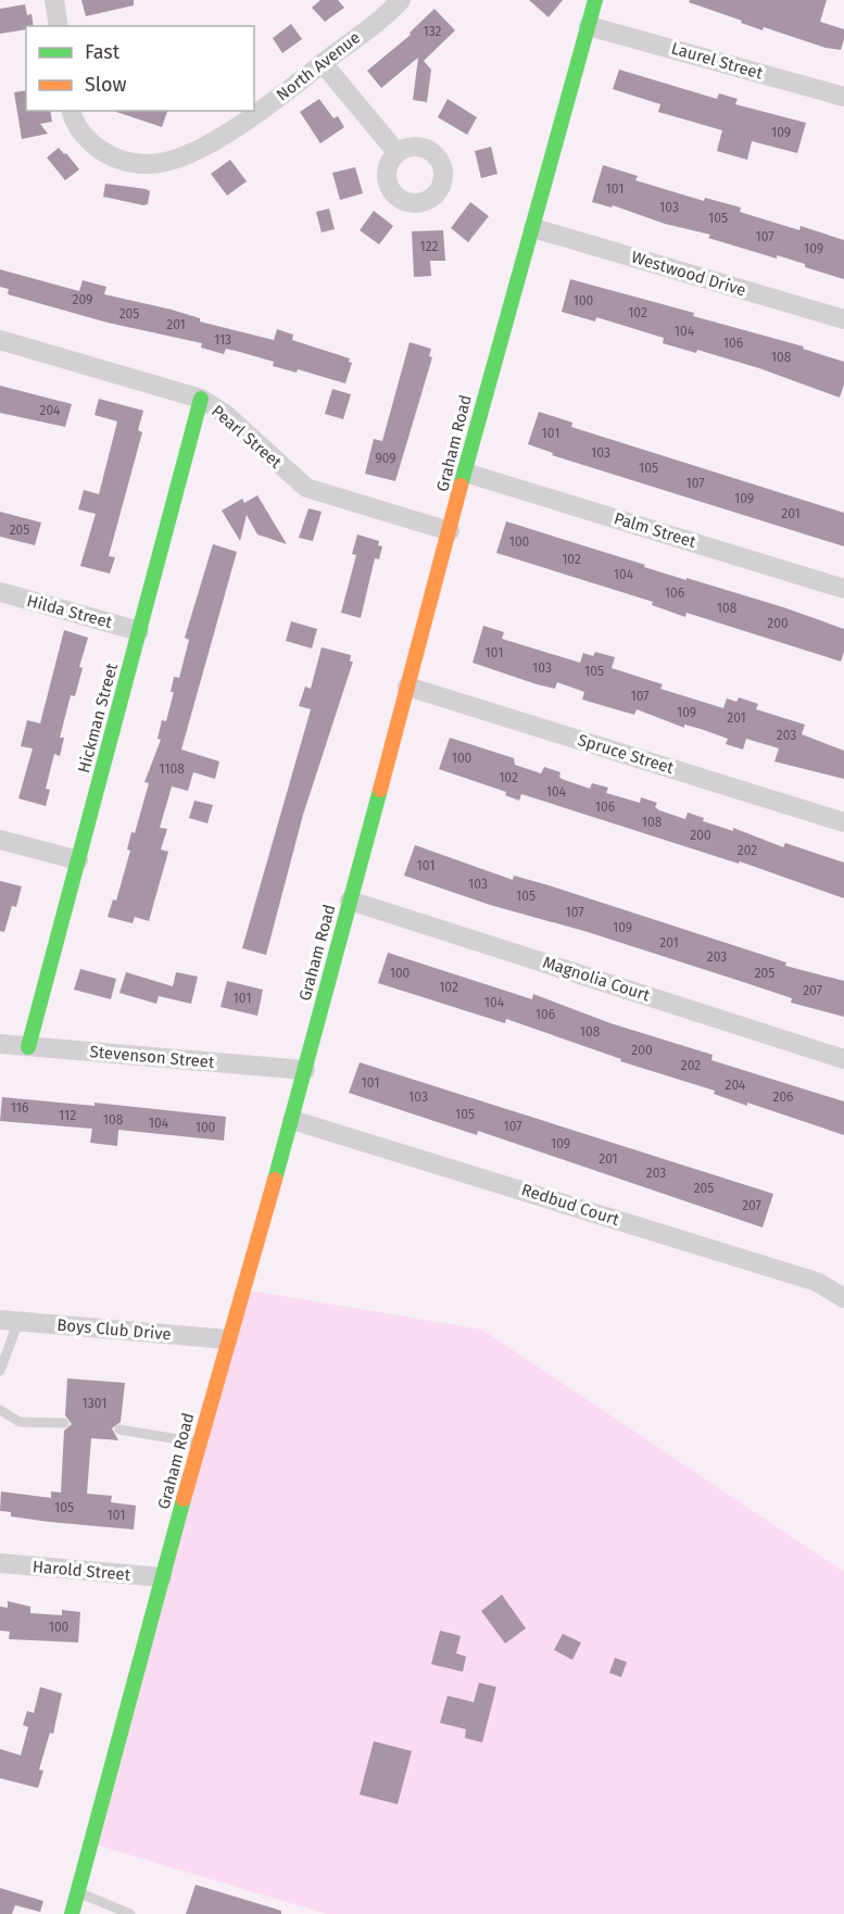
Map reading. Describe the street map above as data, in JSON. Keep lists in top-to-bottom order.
{
  "streets": {
    "main road": ["Graham Road", "Hickman Street"],
    "street": [
      "Laurel Street",
      "North Avenue",
      "Westwood Drive",
      "Pearl Street",
      "Palm Street",
      "Hilda Street",
      "Spruce Street",
      "Magnolia Court",
      "Stevenson Street",
      "Redbud Court",
      "Boys Club Drive",
      "Harold Street"
    ]
  },
  "crossings": [
    ["Laurel Street", "Graham Road"],
    ["Westwood Drive", "Graham Road"],
    ["Pearl Street", "Graham Road"],
    ["Pearl Street", "Hickman Street"],
    ["Graham Road", "Palm Street"],
    ["Graham Road", "Spruce Street"],
    ["Graham Road", "Magnolia Court"],
    ["Graham Road", "Stevenson Street"],
    ["Graham Road", "Redbud Court"],
    ["Graham Road", "Boys Club Drive"],
    ["Graham Road", "Harold Street"],
    ["Hilda Street", "Hickman Street"],
    ["Hickman Street", "Stevenson Street"]
  ],
  "house_numbers": [
    "132",
    "109",
    "101",
    "103",
    "105",
    "107",
    "122",
    "109",
    "209",
    "100",
    "102",
    "205",
    "201",
    "104",
    "113",
    "106",
    "108",
    "204",
    "101",
    "103",
    "909",
    "105",
    "107",
    "109",
    "201",
    "205",
    "100",
    "102",
    "104",
    "106",
    "108",
    "200",
    "101",
    "103",
    "105",
    "107",
    "109",
    "201",
    "203",
    "100",
    "1108",
    "102",
    "104",
    "106",
    "108",
    "200",
    "202",
    "101",
    "103",
    "105",
    "107",
    "109",
    "201",
    "203",
    "100",
    "205",
    "102",
    "207",
    "101",
    "104",
    "106",
    "108",
    "200",
    "202",
    "101",
    "204",
    "103",
    "206",
    "116",
    "105",
    "112",
    "108",
    "104",
    "107",
    "100",
    "109",
    "201",
    "203",
    "205",
    "207",
    "1301",
    "105",
    "101",
    "100"
  ],
  "legend": ["Fast", "Slow"]
}
